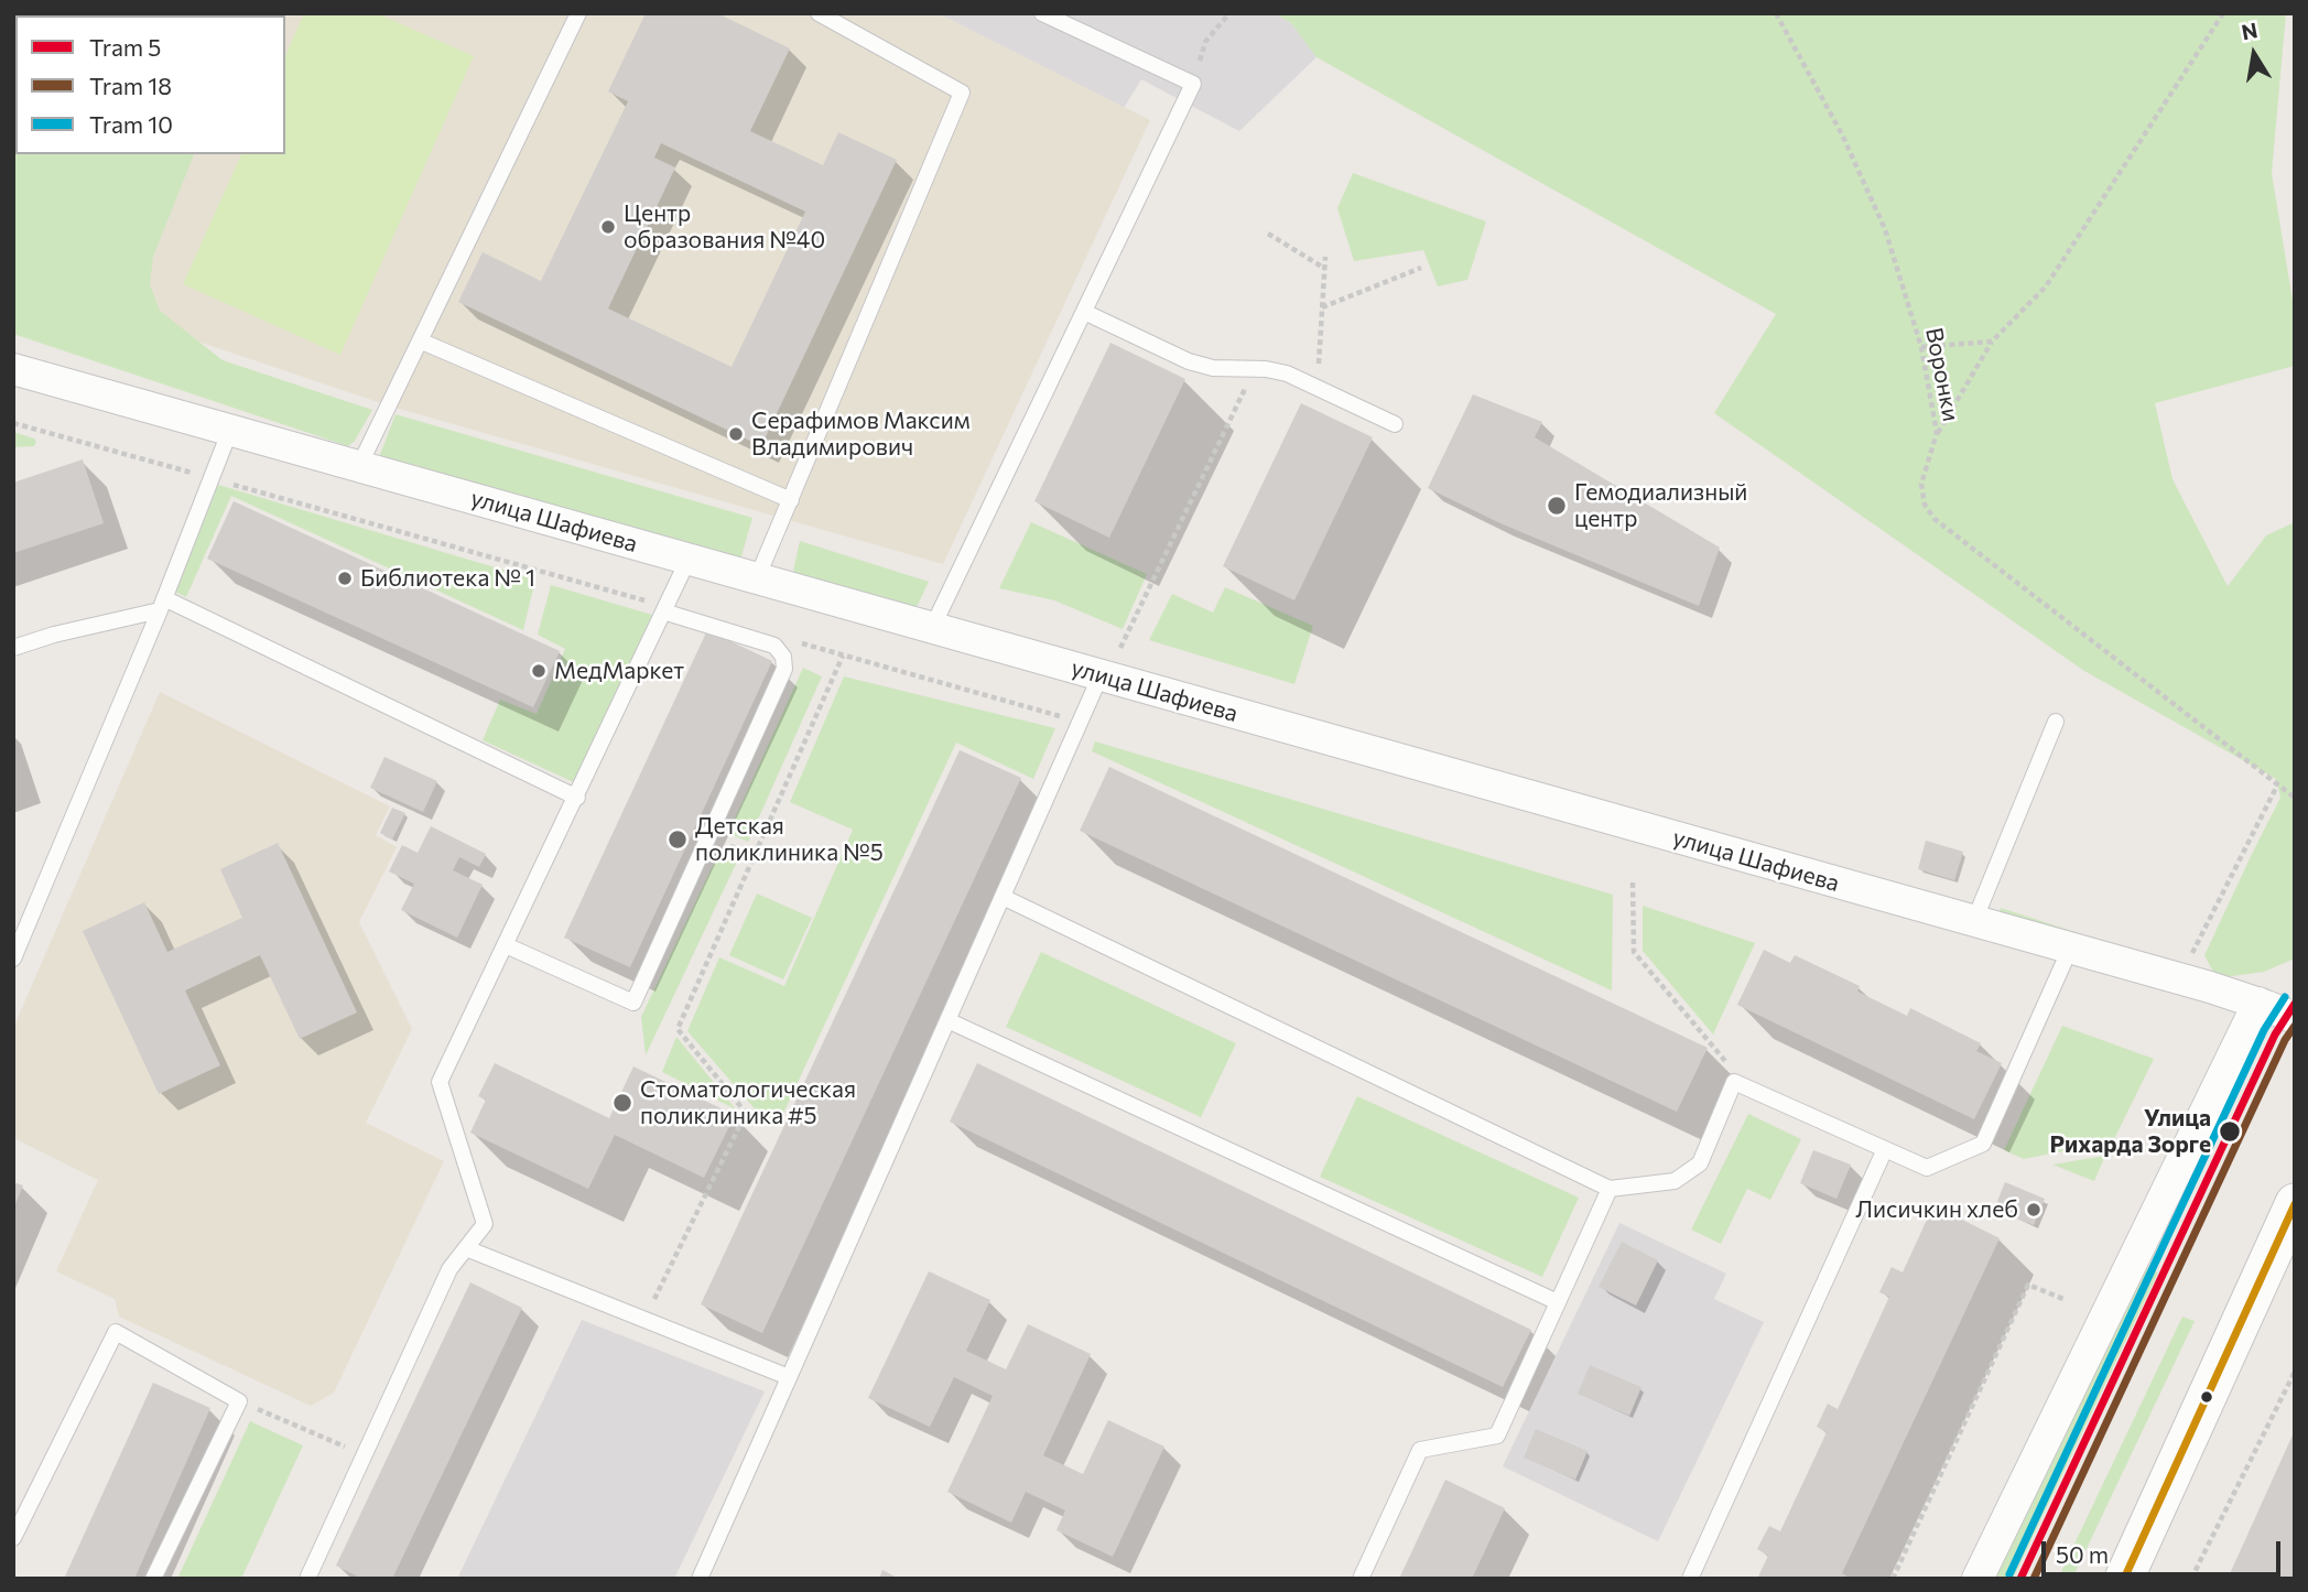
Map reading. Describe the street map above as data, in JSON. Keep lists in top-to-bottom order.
{
  "streets": {
    "street": ["улица Шафиева"],
    "path": ["Воронки"]
  },
  "places": [
    "Центр образования №40",
    "Серафимов Максим Владимирович",
    "Гемодиализный центр",
    "Библиотека № 1",
    "МедМаркет",
    "Детская поликлиника №5",
    "Стоматологическая поликлиника #5",
    "Улица Рихарда Зорге",
    "Лисичкин хлеб"
  ],
  "lines": ["tram line 10", "tram line 5", "tram line 18"],
  "legend": ["Tram 5", "Tram 18", "Tram 10"],
  "scale_bar": "50 m",
  "north": "top"
}
